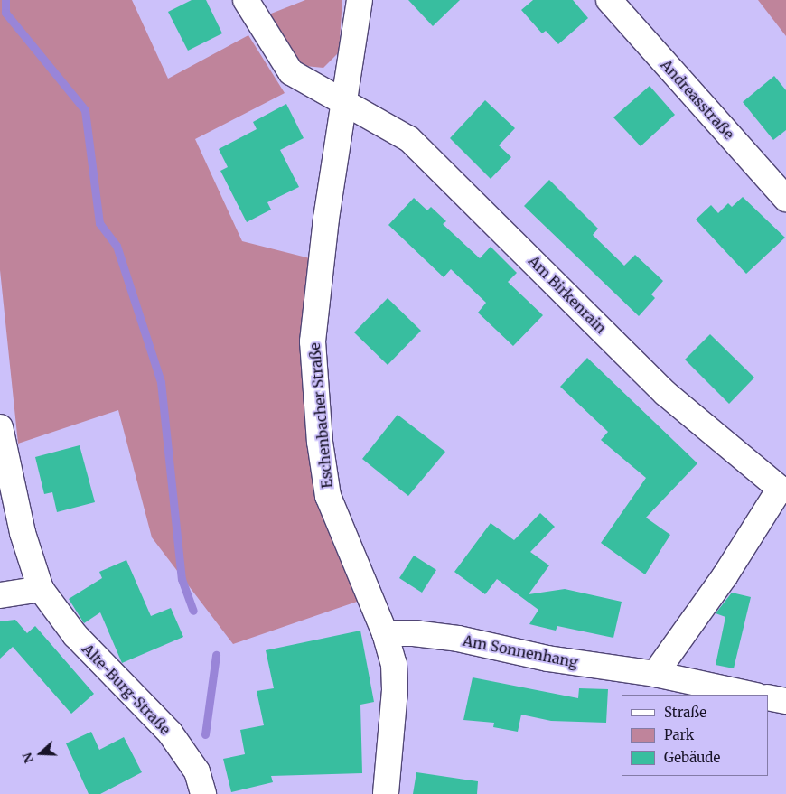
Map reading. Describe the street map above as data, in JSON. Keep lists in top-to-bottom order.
{
  "streets": {
    "street": [
      "Andreasstraße",
      "Am Birkenrain",
      "Eschenbacher Straße",
      "Am Sonnenhang",
      "Alte-Burg-Straße"
    ]
  },
  "crossings": [
    ["Am Birkenrain", "Eschenbacher Straße"],
    ["Eschenbacher Straße", "Am Sonnenhang"]
  ],
  "legend": ["Straße", "Park", "Gebäude"],
  "north": "left"
}
